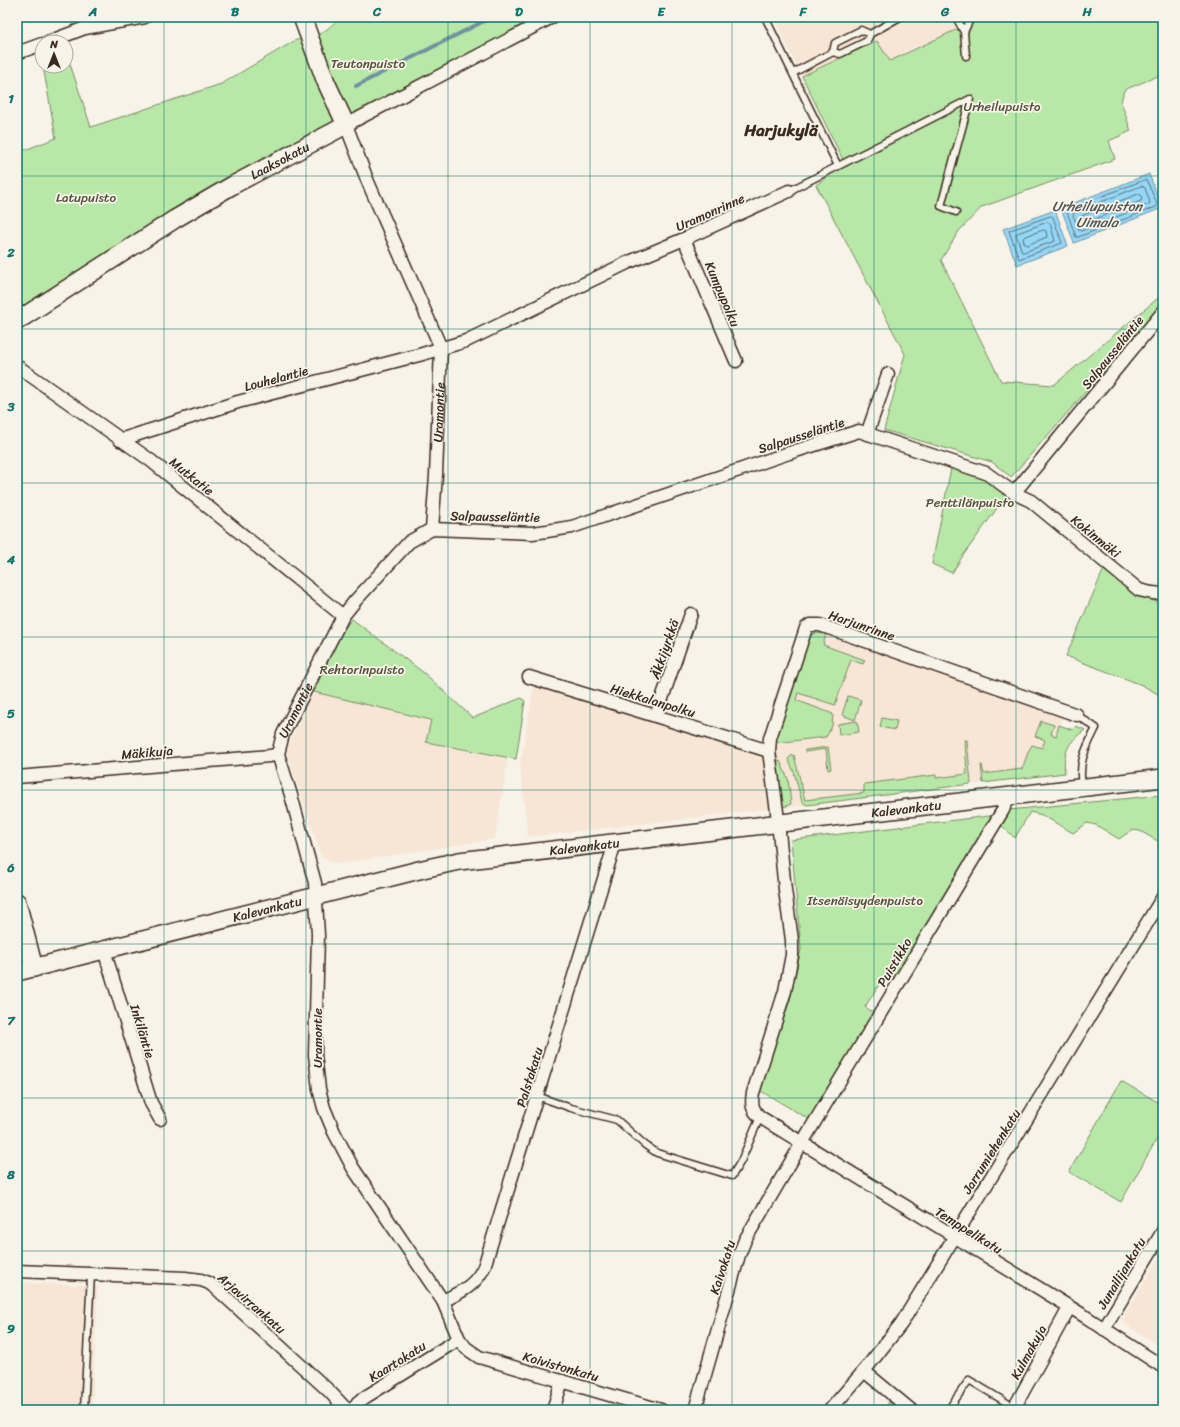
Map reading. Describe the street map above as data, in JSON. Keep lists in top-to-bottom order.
{
  "streets": {
    "street": [
      "Laaksokatu",
      "Uramonrinne",
      "Kumpupolku",
      "Salpausseläntie",
      "Louhelantie",
      "Uramontie",
      "Mutkatie",
      "Kokinmäki",
      "Harjunrinne",
      "Äkkijyrkkä",
      "Hiekkalanpolku",
      "Mäkikuja",
      "Kalevankatu",
      "Puistikko",
      "Inkiläntie",
      "Palstakatu",
      "Jarrumiehenkatu",
      "Temppelikatu",
      "Kaivokatu",
      "Junailijankatu",
      "Arjavirrankatu",
      "Kulmakuja",
      "Kaartokatu",
      "Koivistonkatu"
    ]
  },
  "crossings": [
    ["Laaksokatu", "Uramontie"],
    ["Uramonrinne", "Kumpupolku"],
    ["Uramonrinne", "Louhelantie"],
    ["Uramonrinne", "Uramontie"],
    ["Salpausseläntie", "Uramontie"],
    ["Salpausseläntie", "Kokinmäki"],
    ["Louhelantie", "Uramontie"],
    ["Louhelantie", "Mutkatie"],
    ["Uramontie", "Mutkatie"],
    ["Uramontie", "Mäkikuja"],
    ["Uramontie", "Kalevankatu"],
    ["Uramontie", "Palstakatu"],
    ["Uramontie", "Kaartokatu"],
    ["Uramontie", "Koivistonkatu"],
    ["Harjunrinne", "Hiekkalanpolku"],
    ["Harjunrinne", "Kalevankatu"],
    ["Äkkijyrkkä", "Hiekkalanpolku"],
    ["Kalevankatu", "Puistikko"],
    ["Kalevankatu", "Inkiläntie"],
    ["Kalevankatu", "Palstakatu"],
    ["Puistikko", "Temppelikatu"],
    ["Puistikko", "Kaivokatu"],
    ["Jarrumiehenkatu", "Temppelikatu"],
    ["Temppelikatu", "Kaivokatu"],
    ["Temppelikatu", "Junailijankatu"],
    ["Temppelikatu", "Kulmakuja"],
    ["Kaartokatu", "Koivistonkatu"]
  ],
  "districts": ["Harjukylä"],
  "water": ["Urheilupuiston Uimala"],
  "parks": [
    "Teutonpuisto",
    "Urheilupuisto",
    "Latupuisto",
    "Penttilänpuisto",
    "Rehtorinpuisto",
    "Itsenäisyydenpuisto"
  ],
  "north": "top",
  "grid": {
    "columns": [
      "A",
      "B",
      "C",
      "D",
      "E",
      "F",
      "G",
      "H"
    ],
    "rows": [
      "1",
      "2",
      "3",
      "4",
      "5",
      "6",
      "7",
      "8",
      "9"
    ]
  }
}
